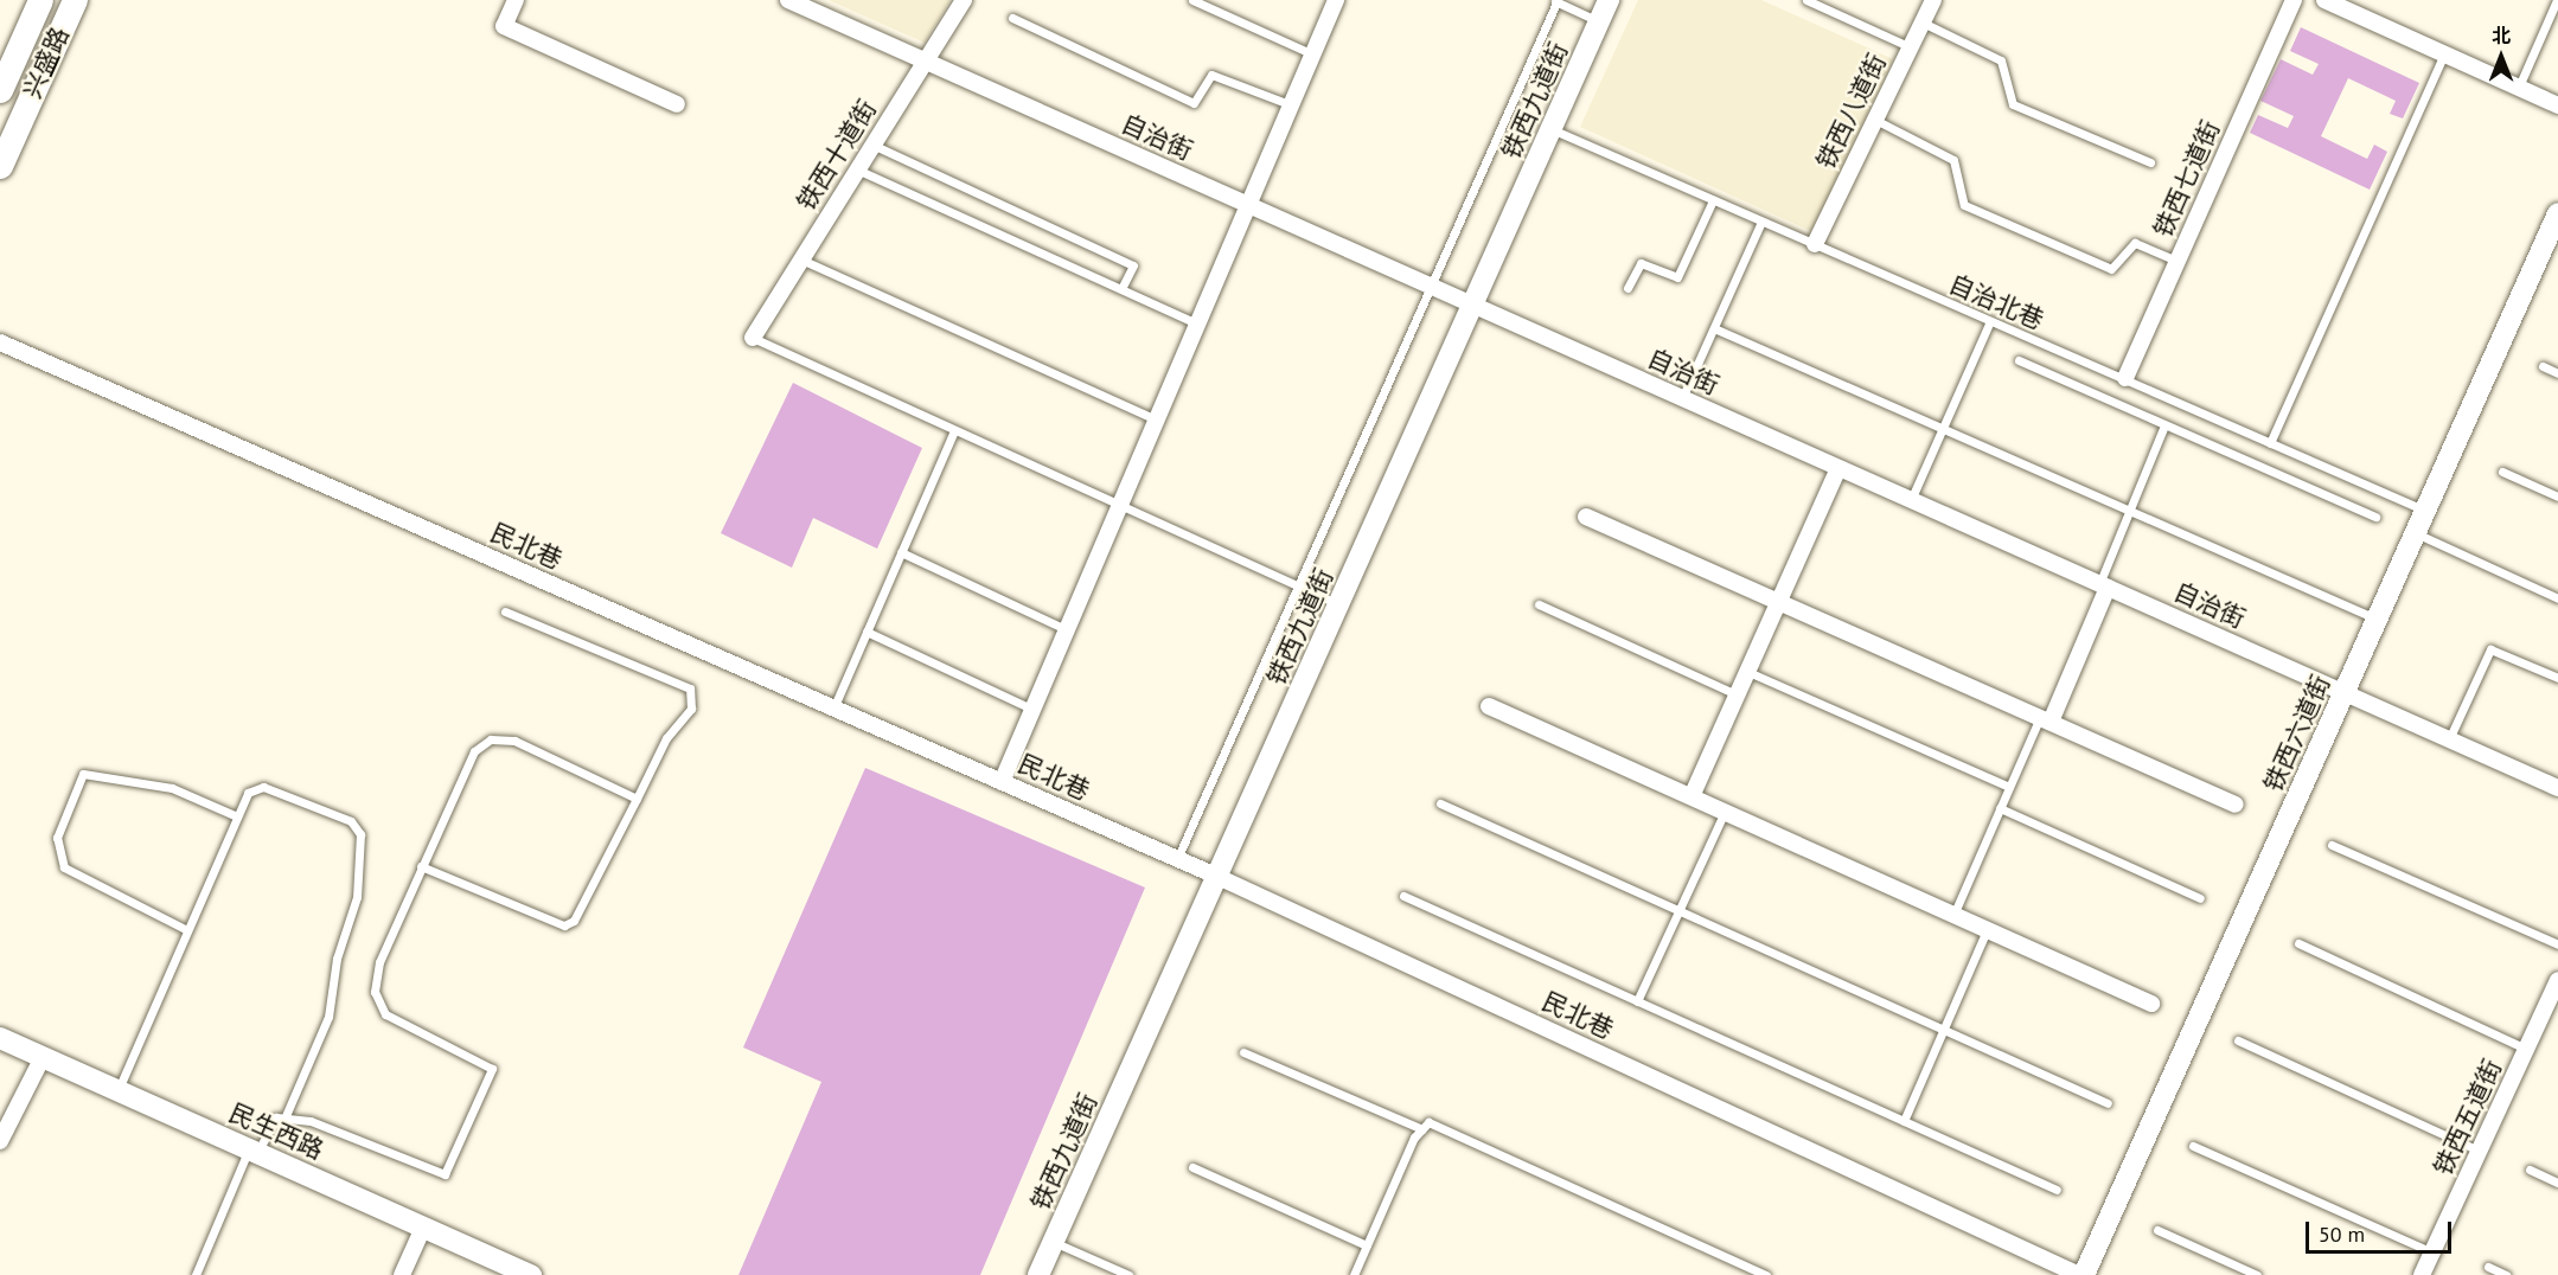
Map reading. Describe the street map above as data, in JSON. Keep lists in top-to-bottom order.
{
  "streets": {
    "main road": [
      "兴盛路",
      "铁西九道街",
      "铁西六道街",
      "民生西路"
    ],
    "street": [
      "铁西八道街",
      "自治街",
      "铁西十道街",
      "铁西七道街",
      "民北巷",
      "铁西五道街"
    ],
    "lane": ["自治北巷"]
  },
  "crossings": [
    ["铁西九道街", "自治街"],
    ["铁西九道街", "自治北巷"],
    ["铁西九道街", "民北巷"],
    ["铁西八道街", "自治北巷"],
    ["自治街", "铁西十道街"],
    ["自治街", "铁西六道街"],
    ["铁西七道街", "自治北巷"],
    ["自治北巷", "铁西六道街"],
    ["民北巷", "铁西六道街"]
  ],
  "scale_bar": "50 m",
  "north": "top"
}
